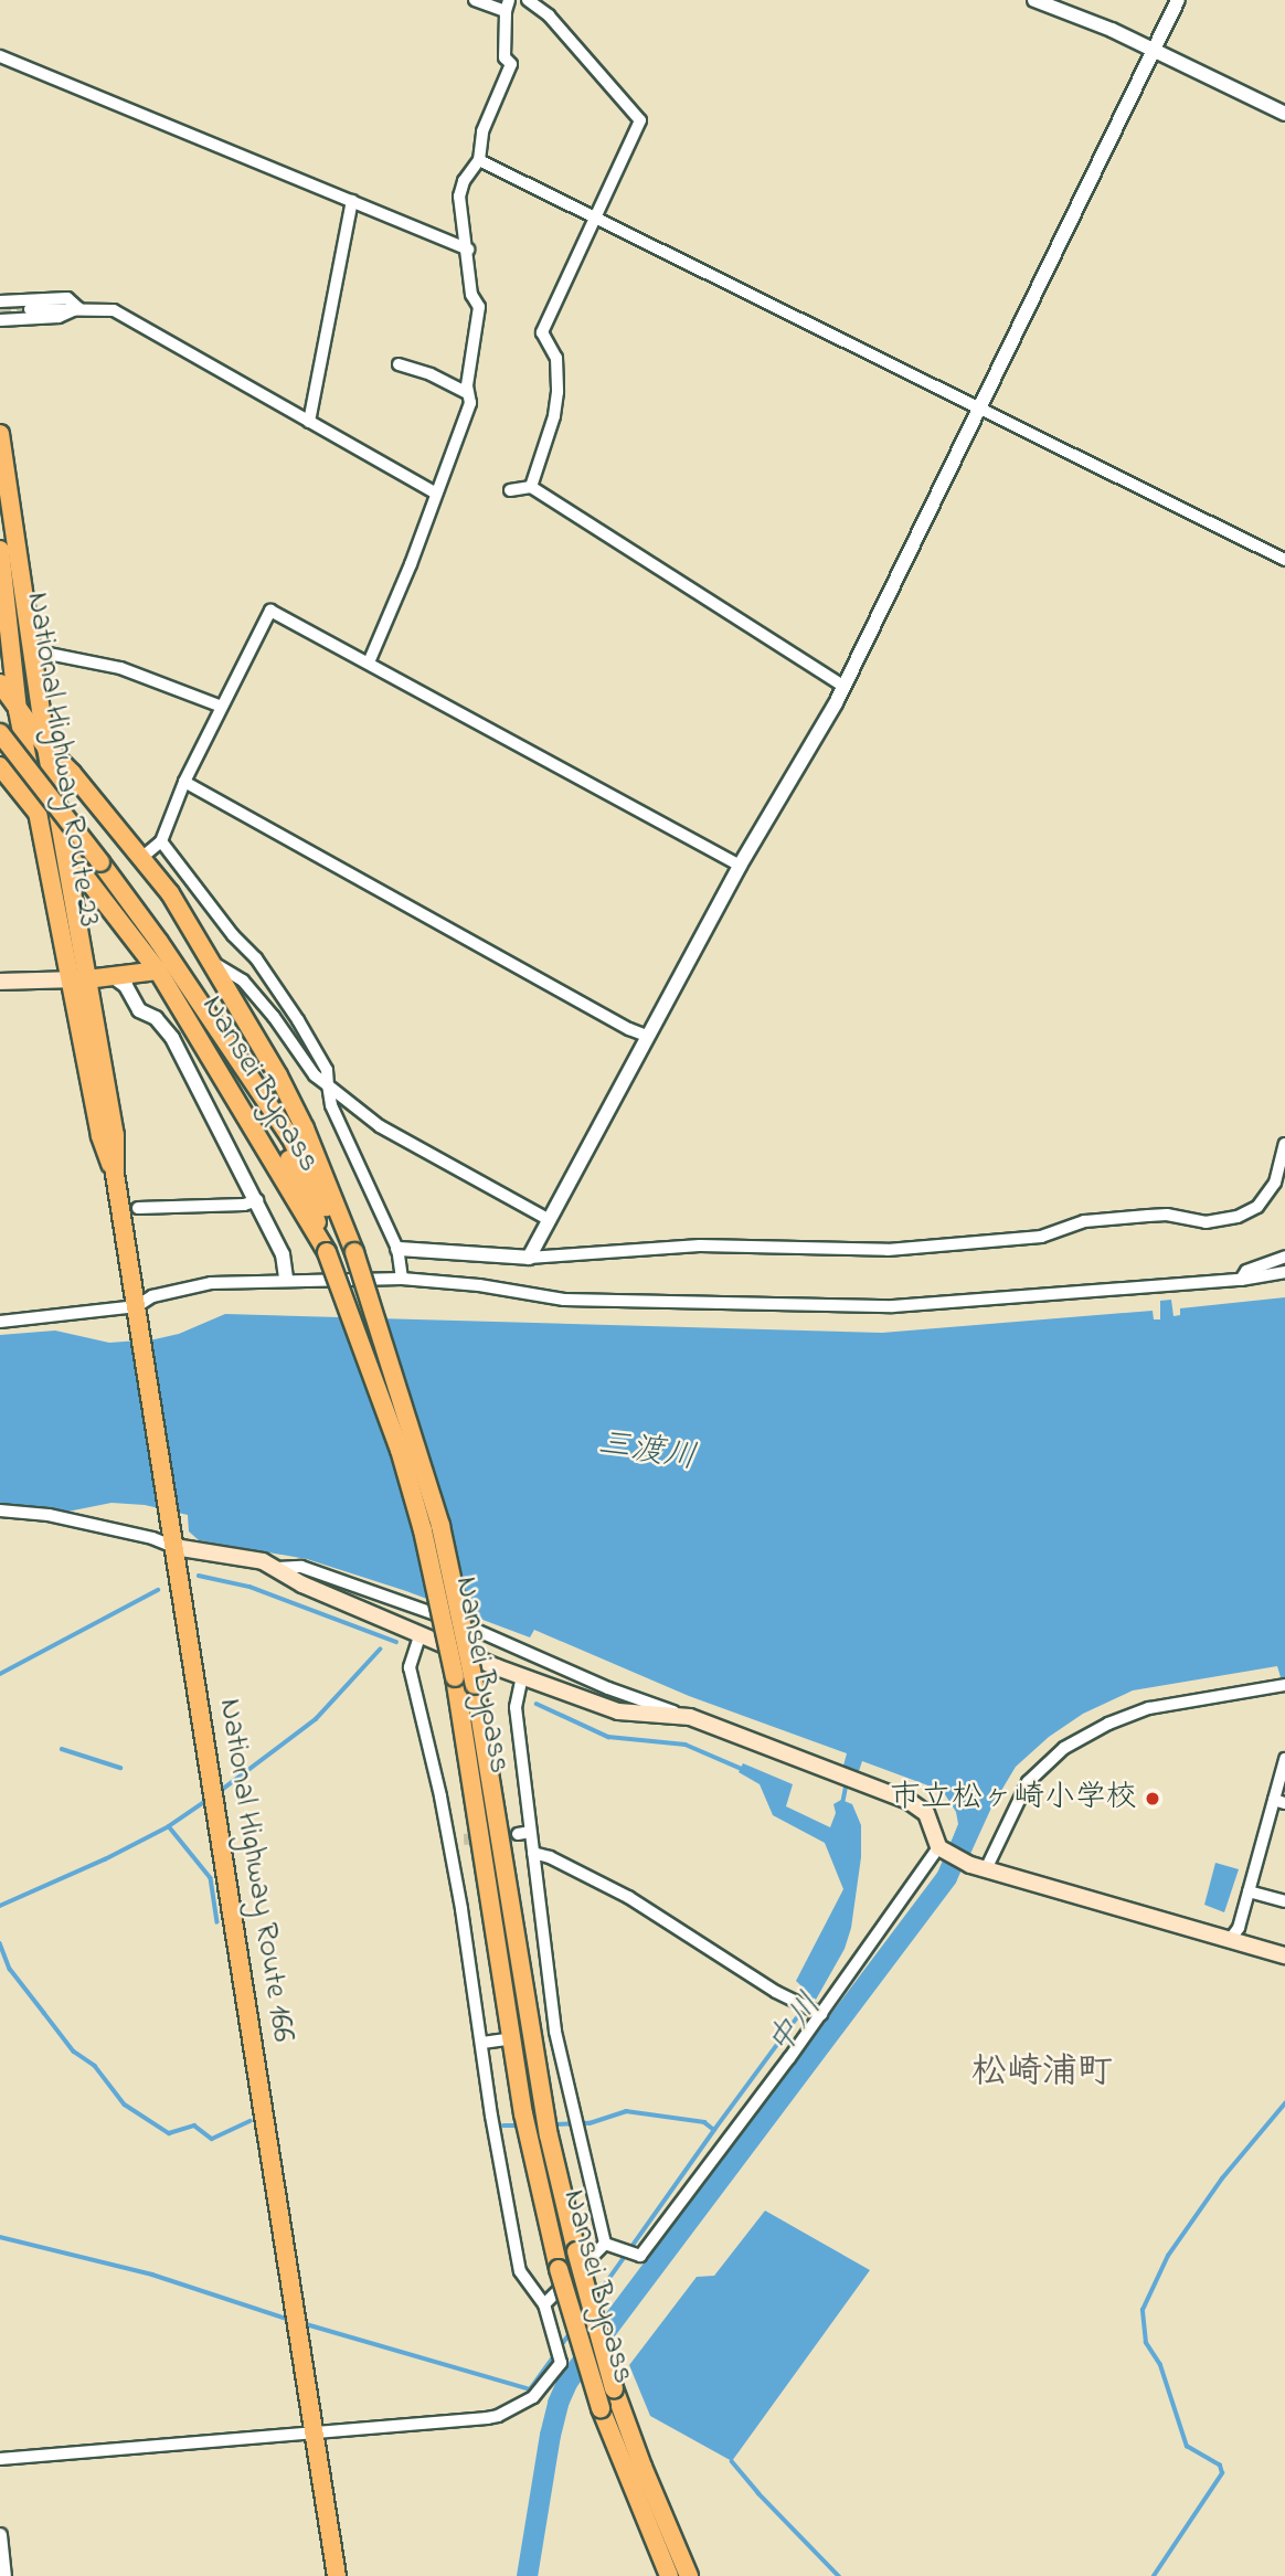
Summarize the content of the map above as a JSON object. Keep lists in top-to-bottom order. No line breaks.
{"streets":{"highway":["National Highway Route 23","Nansei Bypass","National Highway Route 166"]},"crossings":[["National Highway Route 23","Nansei Bypass"],["National Highway Route 23","National Highway Route 166"]],"districts":["松崎浦町"],"water":["三渡川","中川"],"places":["市立松ヶ崎小学校"]}
